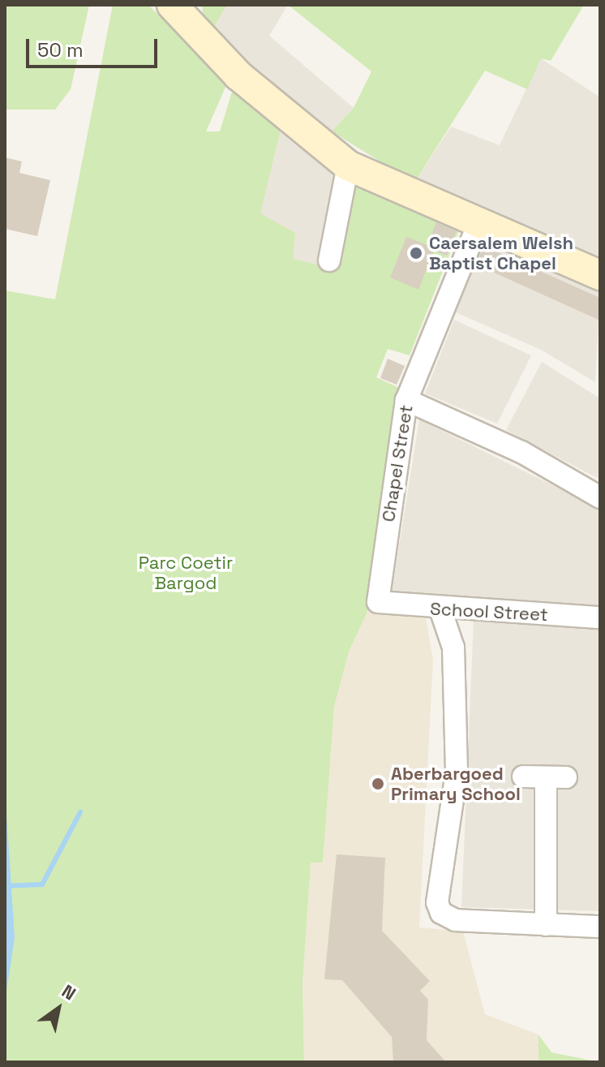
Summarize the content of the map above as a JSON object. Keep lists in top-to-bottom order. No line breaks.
{"streets":{"street":["Chapel Street","School Street"]},"crossings":[["Chapel Street","School Street"]],"parks":["Parc Coetir Bargod"],"places":["Caersalem Welsh Baptist Chapel","Aberbargoed Primary School"],"scale_bar":"50 m","north":"top right"}
